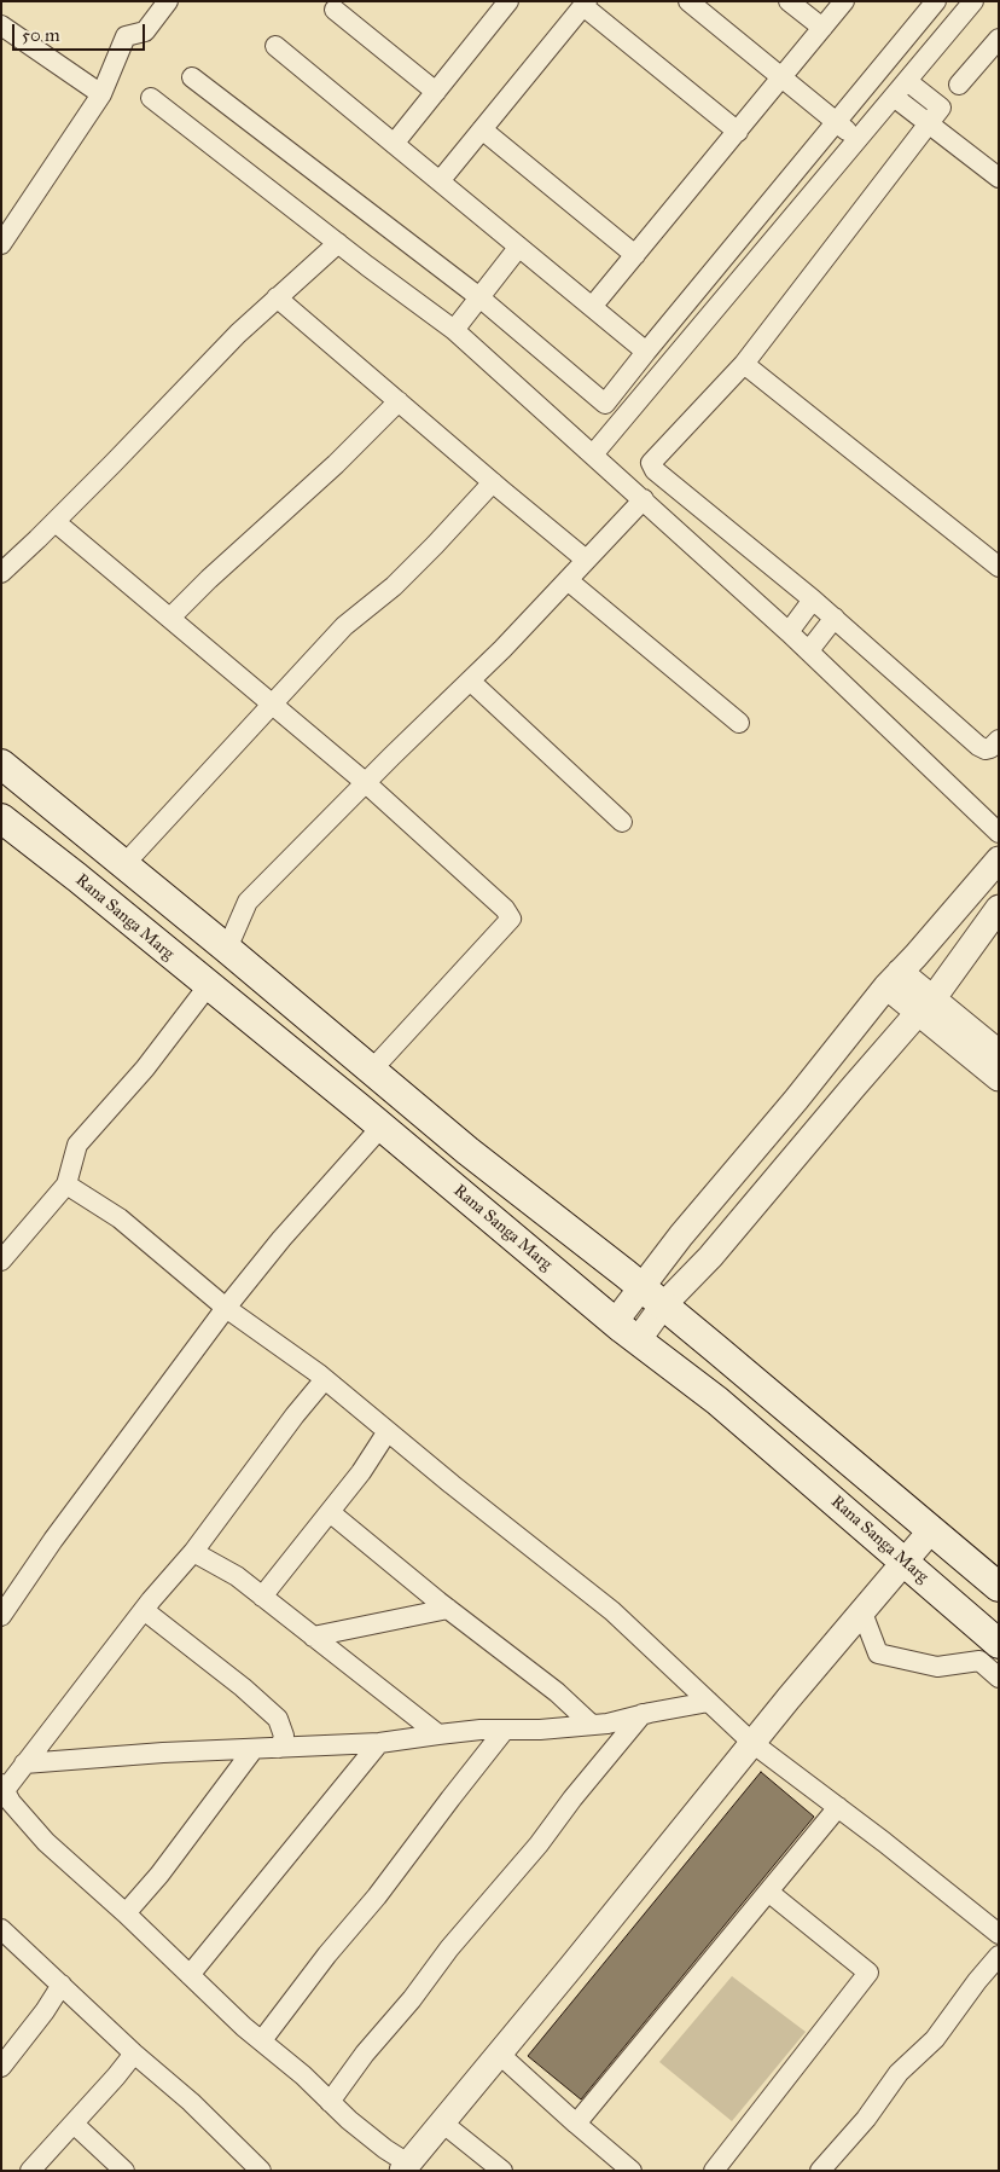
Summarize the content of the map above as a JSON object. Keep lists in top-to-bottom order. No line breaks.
{"streets":{"main road":["Rana Sanga Marg"]},"scale_bar":"50 m"}
